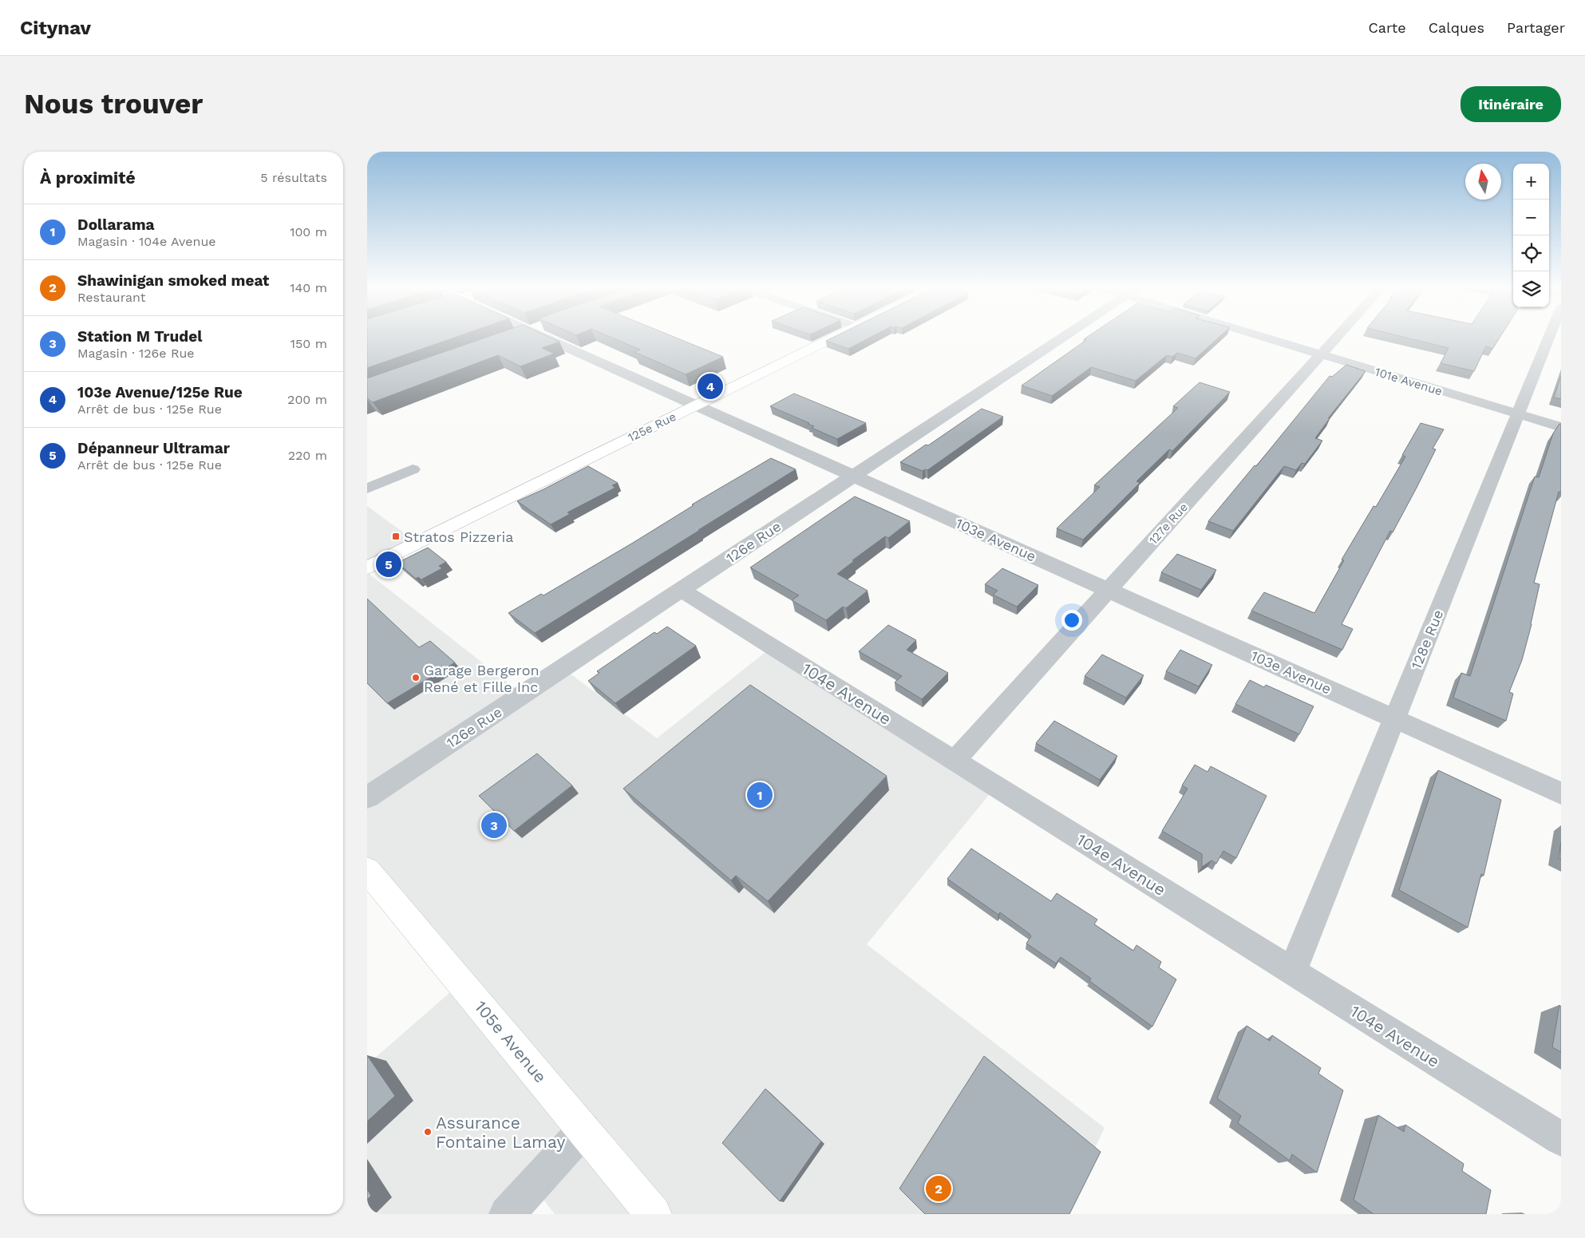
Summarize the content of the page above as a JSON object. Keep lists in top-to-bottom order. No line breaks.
{"streets":{"main road":["125e Rue","105e Avenue"],"street":["101e Avenue","127e Rue","103e Avenue","126e Rue","128e Rue","104e Avenue"]},"crossings":[["101e Avenue","127e Rue"],["101e Avenue","128e Rue"],["125e Rue","103e Avenue"],["127e Rue","103e Avenue"],["127e Rue","104e Avenue"],["103e Avenue","126e Rue"],["103e Avenue","128e Rue"],["126e Rue","104e Avenue"],["128e Rue","104e Avenue"]],"places":{"transit":["Stratos Pizzeria"],"other":["Garage Bergeron René et Fille Inc","Assurance Fontaine Lamay"]},"north":"top","page":{"header":"Citynav","nav":["Carte","Calques","Partager"],"buttons":"Itinéraire","title":"Nous trouver","heading":["À proximité","5 résultats"],"map_buttons":["+","−"],"list":[{"mark":"1","name":"Dollarama","note":"Magasin · 104e Avenue","value":"100 m"},{"mark":"2","name":"Shawinigan smoked meat","note":"Restaurant","value":"140 m"},{"mark":"3","name":"Station M Trudel","note":"Magasin · 126e Rue","value":"150 m"},{"mark":"4","name":"103e Avenue/125e Rue","note":"Arrêt de bus · 125e Rue","value":"200 m"},{"mark":"5","name":"Dépanneur Ultramar","note":"Arrêt de bus · 125e Rue","value":"220 m"}],"pins":["4","5","1","3","2"]}}
